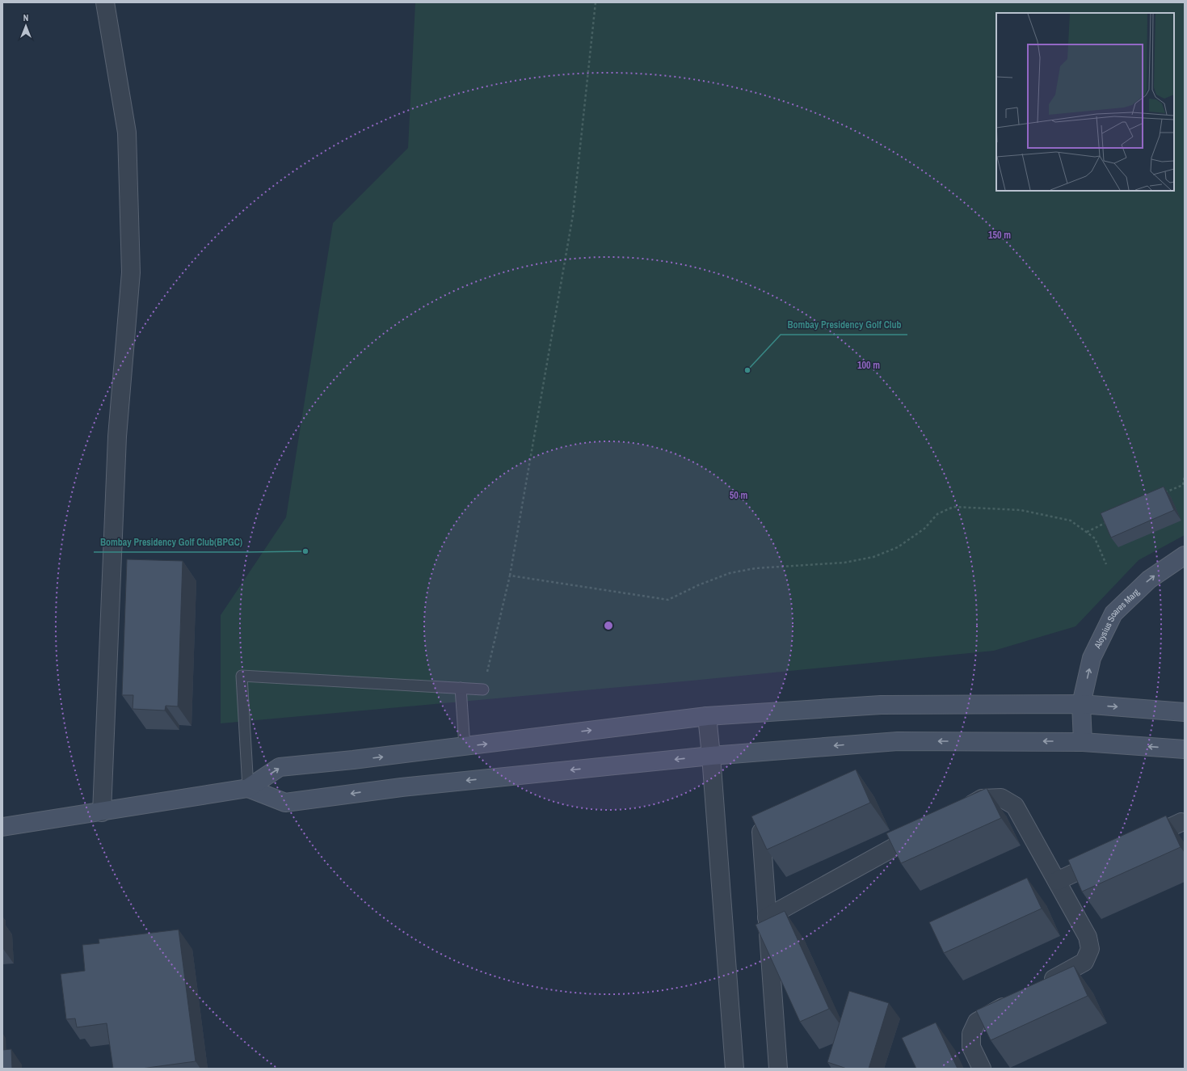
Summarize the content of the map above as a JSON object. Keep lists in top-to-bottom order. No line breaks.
{"streets":{"main road":["Aloysius Soares Marg"]},"one_way":["Aloysius Soares Marg"],"places":["Bombay Presidency Golf Club","Bombay Presidency Golf Club(BPGC)"],"north":"top","rings":["150 m","100 m","50 m"]}
